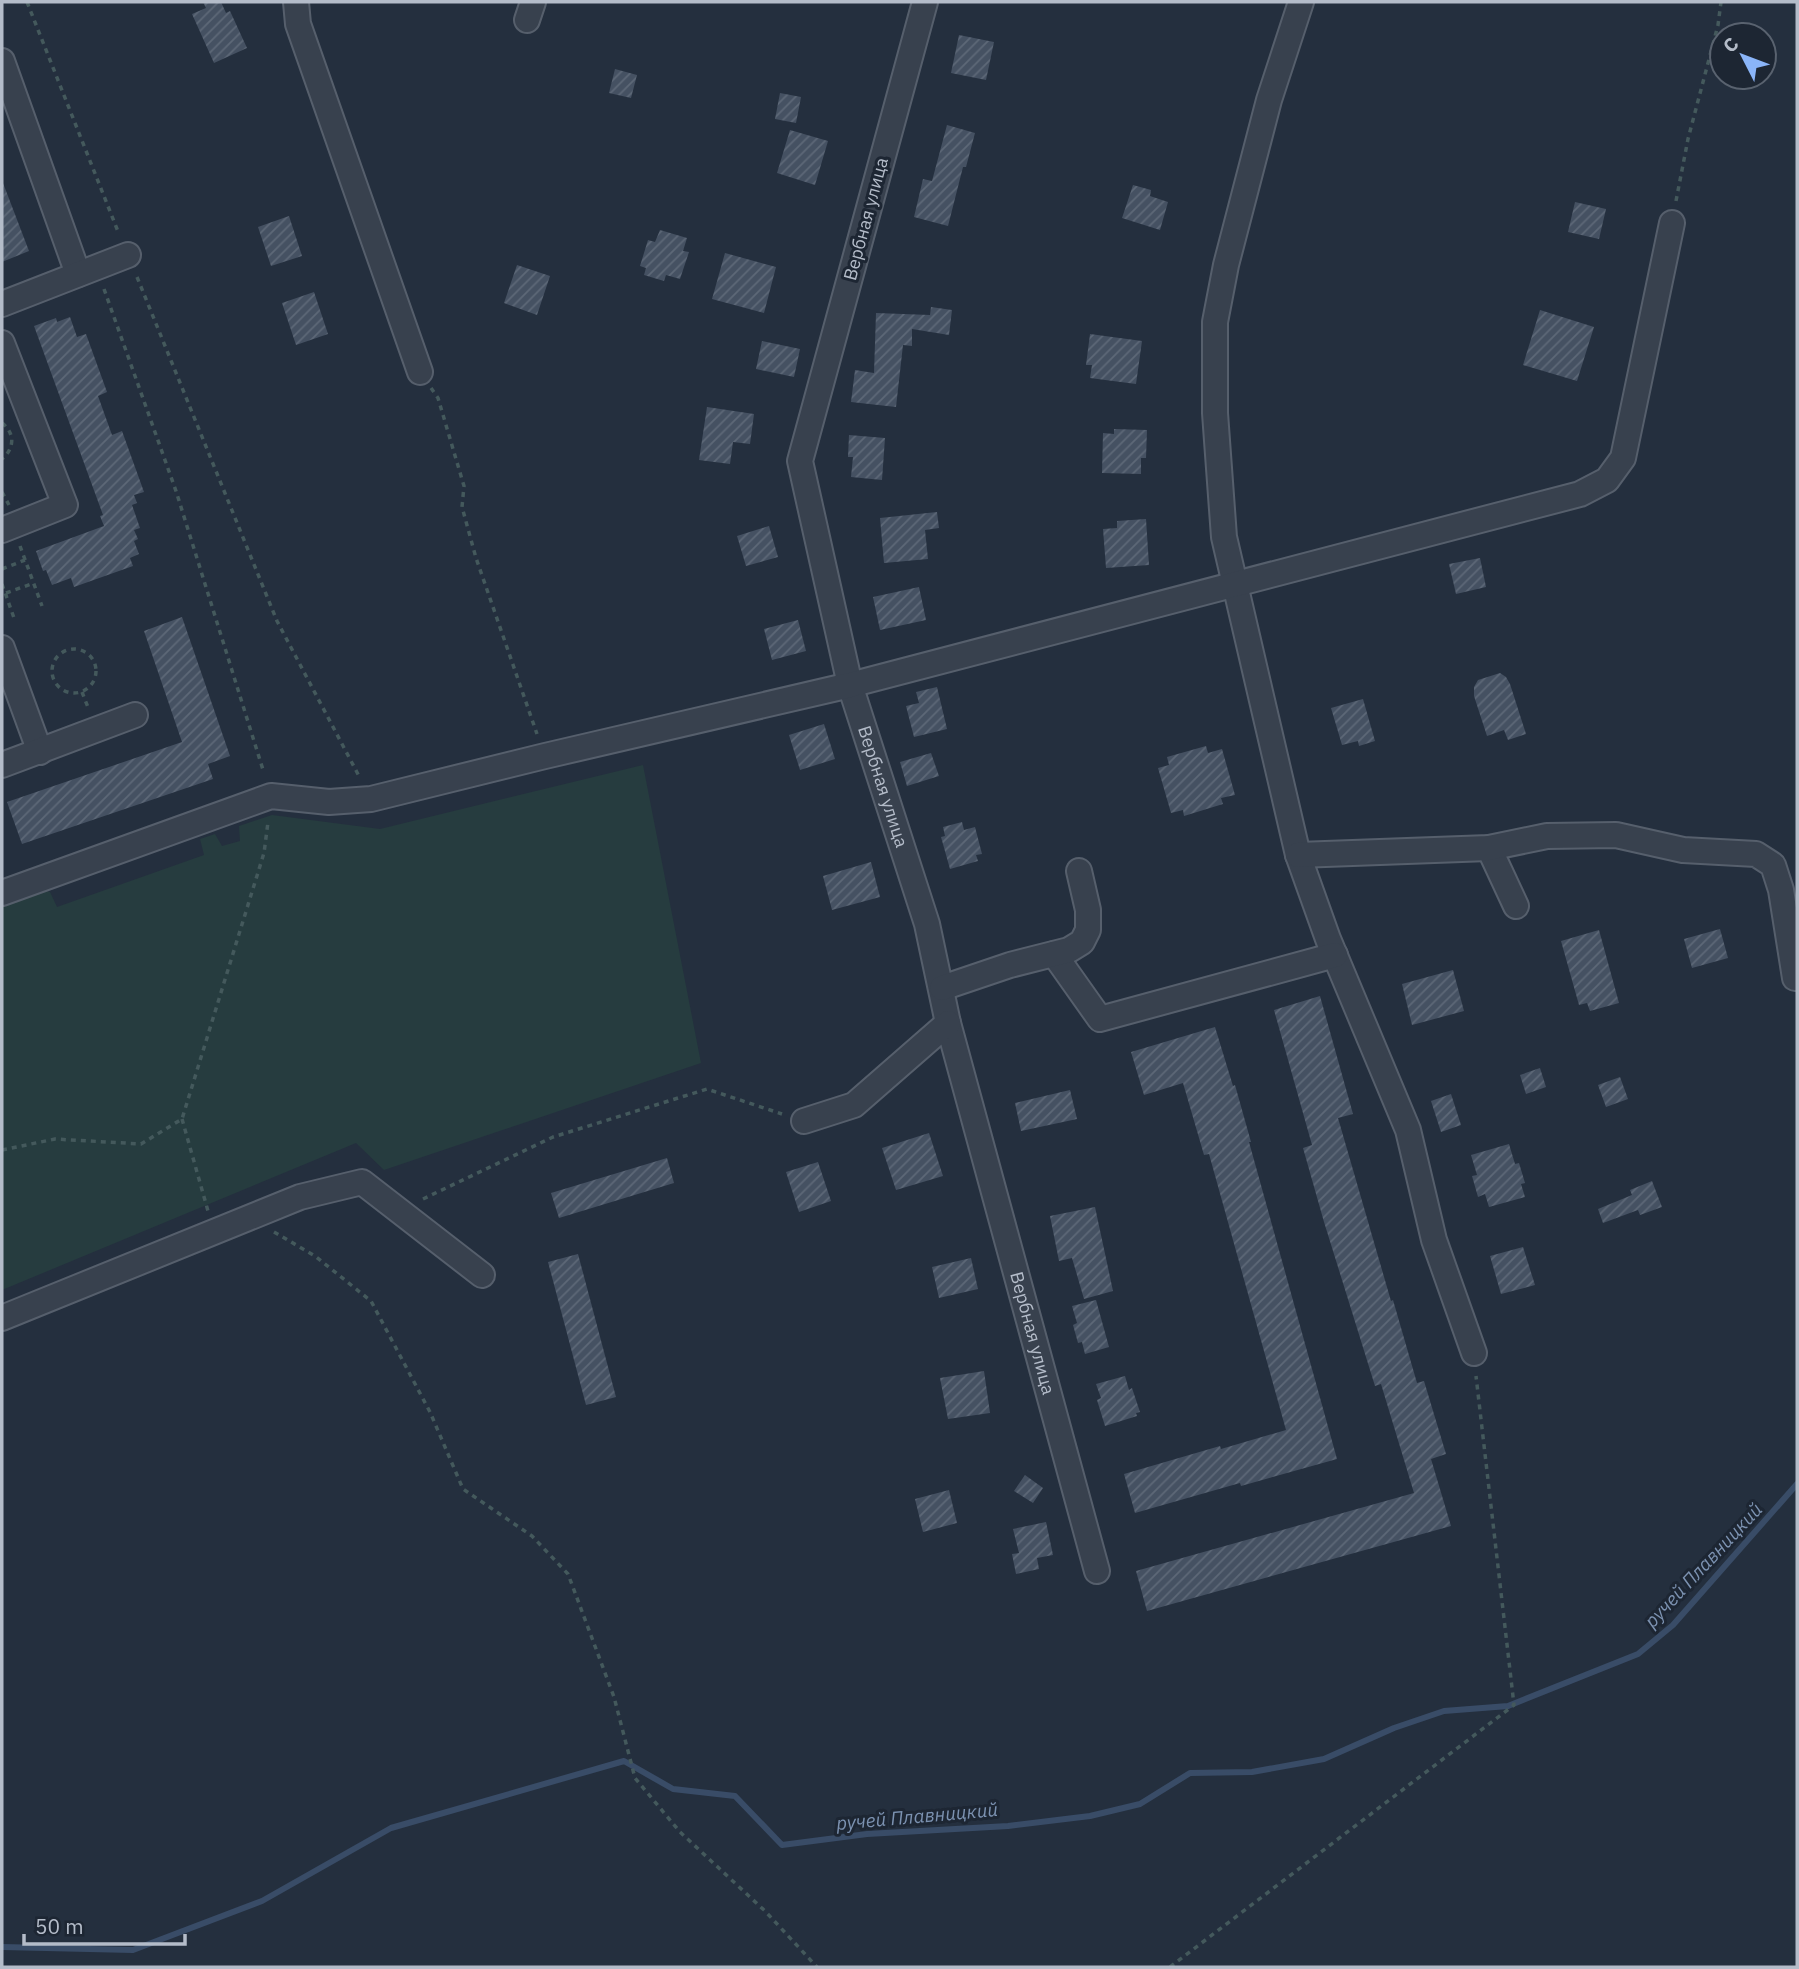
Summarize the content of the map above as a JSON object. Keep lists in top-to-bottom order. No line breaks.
{"streets":{"street":["Вербная улица"]},"water":["ручей Плавницкий"],"scale_bar":"50 m","north":"top left"}
